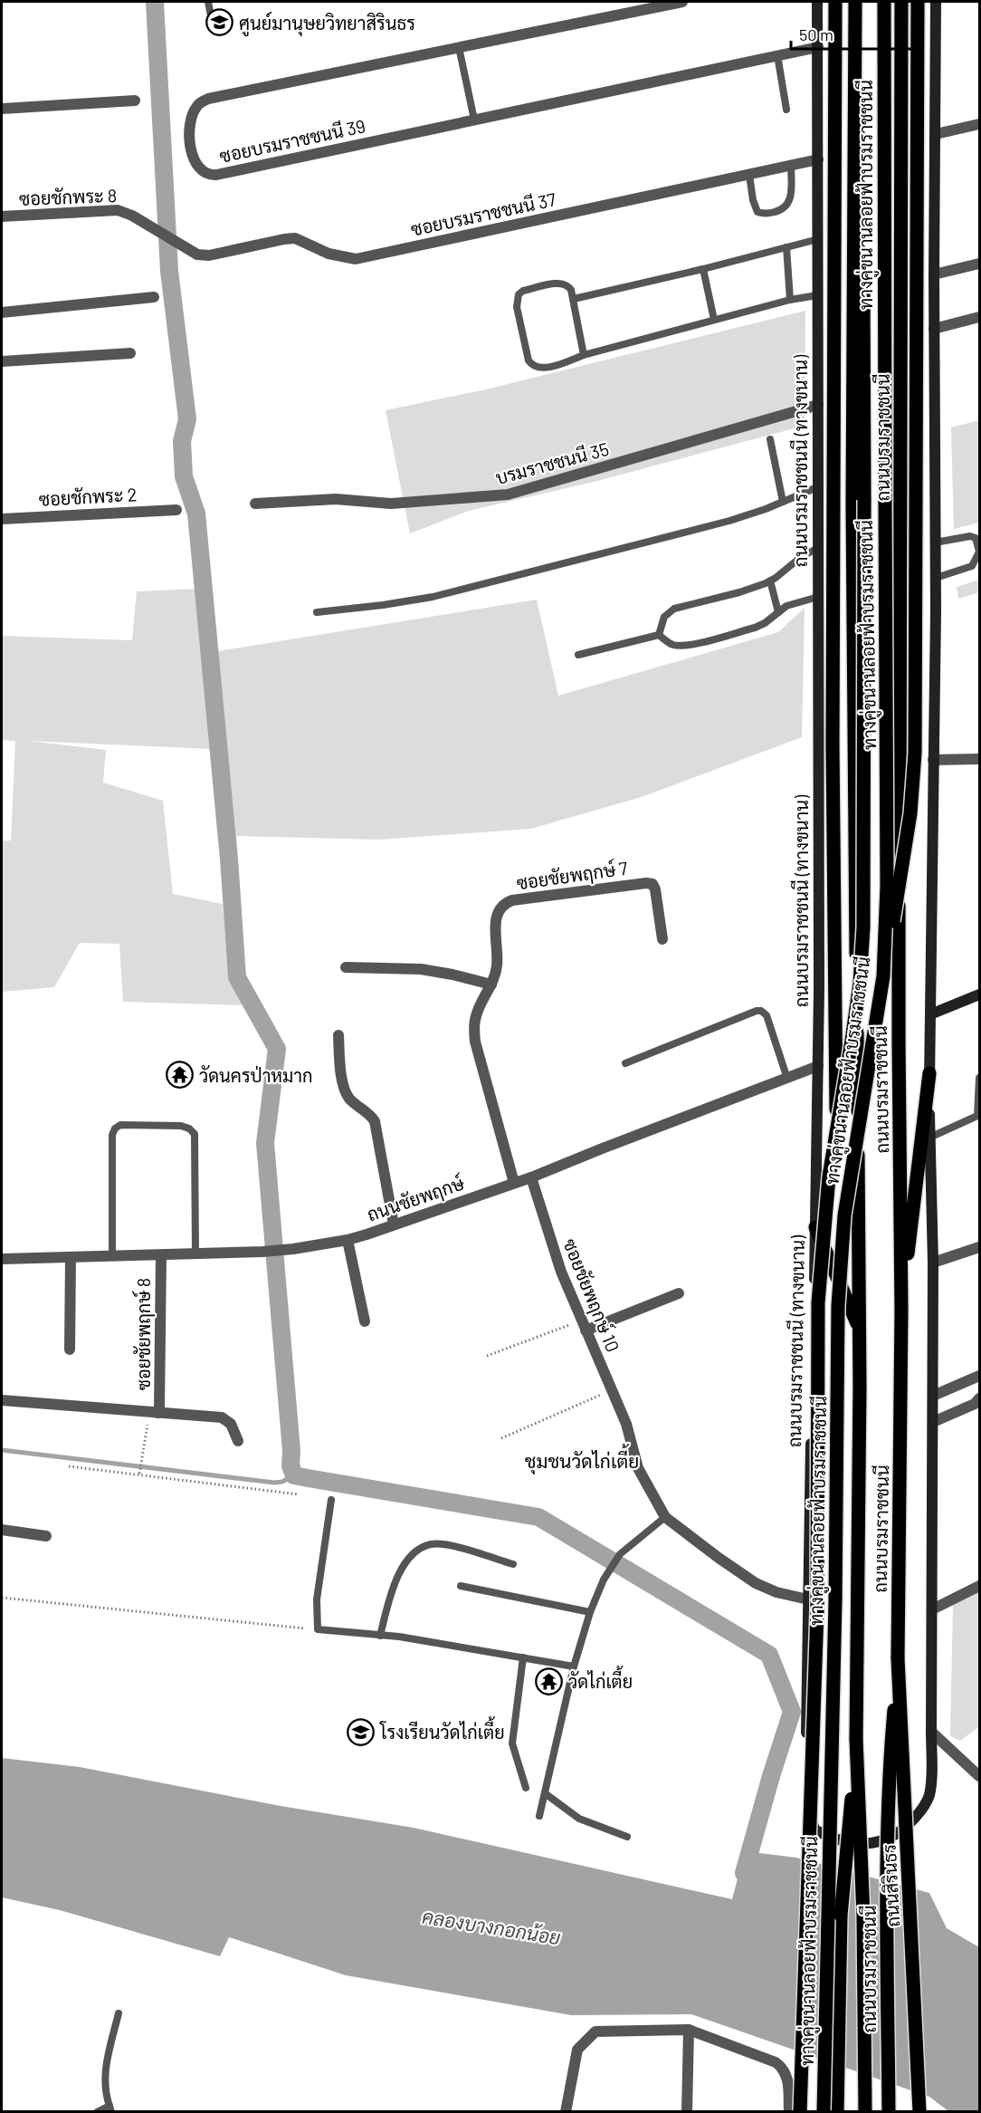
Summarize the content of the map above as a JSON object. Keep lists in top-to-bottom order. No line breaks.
{"streets":{"main road":["ทางคู่ขนานลอยฟ้าบรมราชชนนี","ถนนบรมราชชนนี","ถนนบรมราชชนนี (ทางขนาน)","ถนนสิรินธร"],"street":["ซอยบรมราชชนนี 39","ซอยชักพระ 8","ซอยบรมราชชนนี 37","บรมราชชนนี 35","ซอยชักพระ 2","ซอยชัยพฤกษ์ 7","ถนนชัยพฤกษ์","ซอยชัยพฤกษ์ 10","ซอยชัยพฤกษ์ 8"]},"crossings":[["ซอยบรมราชชนนี 39","ถนนบรมราชชนนี (ทางขนาน)"],["ซอยชักพระ 8","ซอยบรมราชชนนี 37"],["ซอยบรมราชชนนี 37","ถนนบรมราชชนนี (ทางขนาน)"],["ถนนบรมราชชนนี","ถนนสิรินธร"],["ถนนบรมราชชนนี (ทางขนาน)","บรมราชชนนี 35"],["ถนนบรมราชชนนี (ทางขนาน)","ถนนชัยพฤกษ์"],["ซอยชัยพฤกษ์ 7","ถนนชัยพฤกษ์"],["ถนนชัยพฤกษ์","ซอยชัยพฤกษ์ 10"],["ถนนชัยพฤกษ์","ซอยชัยพฤกษ์ 8"]],"districts":["ชุมชนวัดไก่เตี้ย"],"water":["คลองบางกอกน้อย"],"places":{"school or university":["ศูนย์มานุษยวิทยาสิรินธร","โรงเรียนวัดไก่เตี้ย"],"temple":["วัดนครป่าหมาก","วัดไก่เตี้ย"]},"scale_bar":"50 m"}
